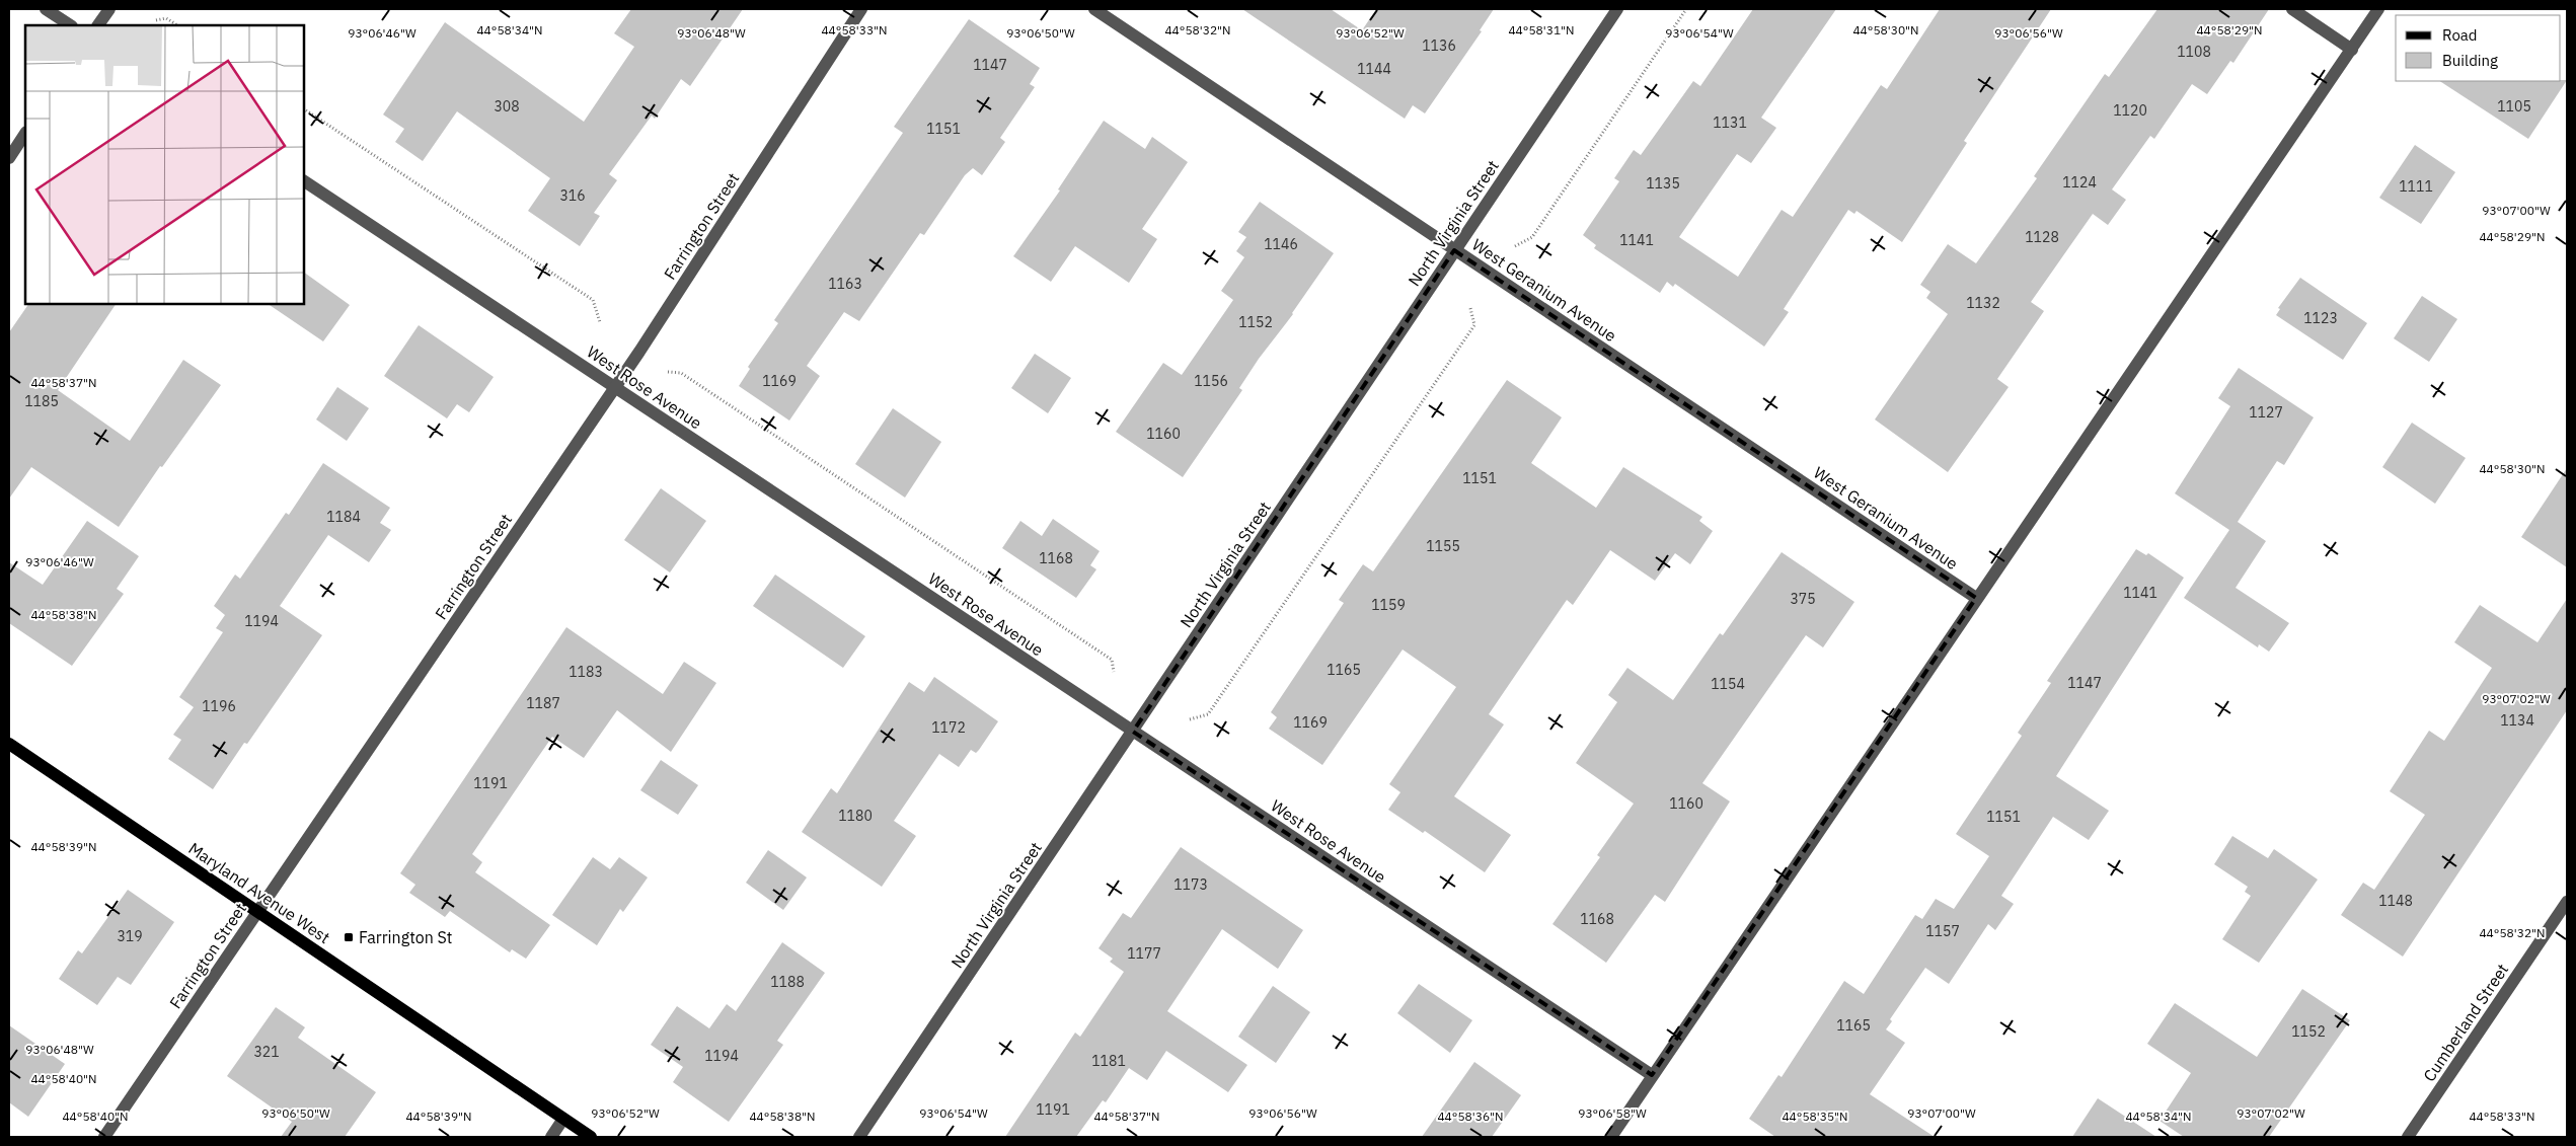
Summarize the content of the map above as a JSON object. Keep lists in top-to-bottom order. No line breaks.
{"streets":{"main road":["Maryland Avenue West"],"street":["North Virginia Street","Farrington Street","West Geranium Avenue","West Rose Avenue","Cumberland Street"]},"crossings":[["North Virginia Street","West Geranium Avenue"],["North Virginia Street","West Rose Avenue"],["Farrington Street","West Rose Avenue"],["Farrington Street","Maryland Avenue West"]],"places":{"transit":["Farrington St"]},"house_numbers":["1136","1108","1147","1144","308","1105","1120","1131","1151","1124","1135","1111","316","1128","1141","1146","1163","1132","1123","1152","1169","1156","1185","1127","1160","1151","1184","1155","1168","1141","375","1159","1194","1165","1183","1147","1154","1187","1196","1134","1169","1172","1191","1160","1180","1151","1173","1148","1168","1157","319","1177","1188","1165","1152","321","1194","1181","1191"],"legend":["Road","Building"],"coordinates":["44°58'34\"N","44°58'33\"N","44°58'32\"N","44°58'31\"N","44°58'30\"N","44°58'29\"N","93°06'46\"W","93°06'48\"W","93°06'50\"W","93°06'52\"W","93°06'54\"W","93°06'56\"W","93°07'00\"W","44°58'37\"N","44°58'38\"N","93°07'02\"W","44°58'39\"N","44°58'40\"N","93°06'58\"W","44°58'36\"N","44°58'35\"N"]}
